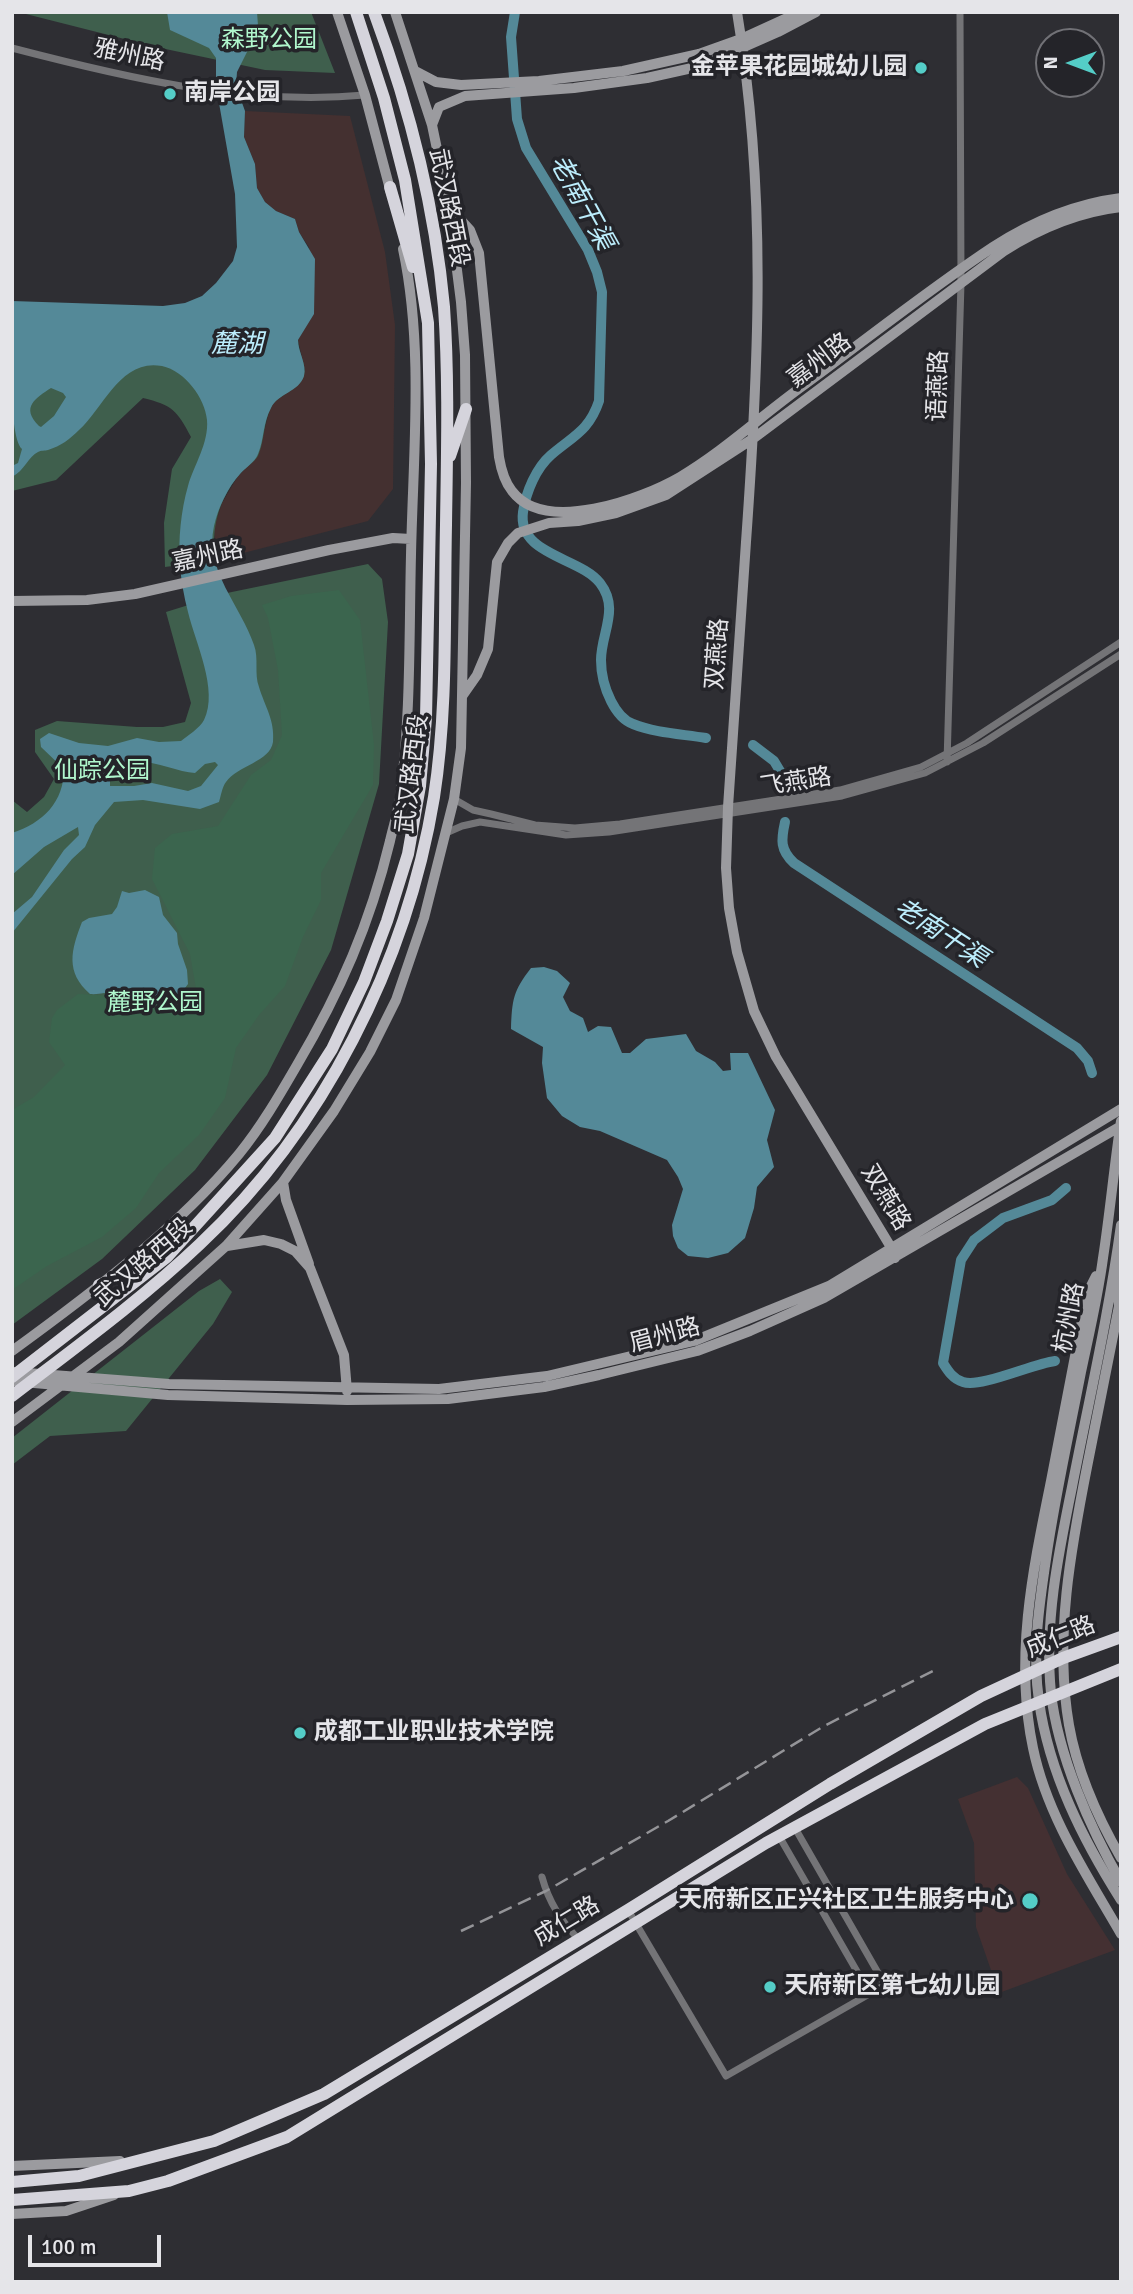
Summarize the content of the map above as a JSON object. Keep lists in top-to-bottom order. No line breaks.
{"streets":{"highway":["武汉路西段","成仁路"],"main road":["嘉州路","双燕路","杭州路","眉州路"],"street":["雅州路","语燕路","飞燕路"]},"crossings":[["嘉州路","语燕路"],["嘉州路","双燕路"],["语燕路","飞燕路"],["双燕路","飞燕路"],["双燕路","眉州路"],["杭州路","眉州路"]],"water":["老南干渠","麓湖"],"parks":["森野公园","仙踪公园","麓野公园"],"places":["金苹果花园城幼儿园","南岸公园","成都工业职业技术学院","天府新区正兴社区卫生服务中心","天府新区第七幼儿园"],"scale_bar":"100 m","north":"left"}
